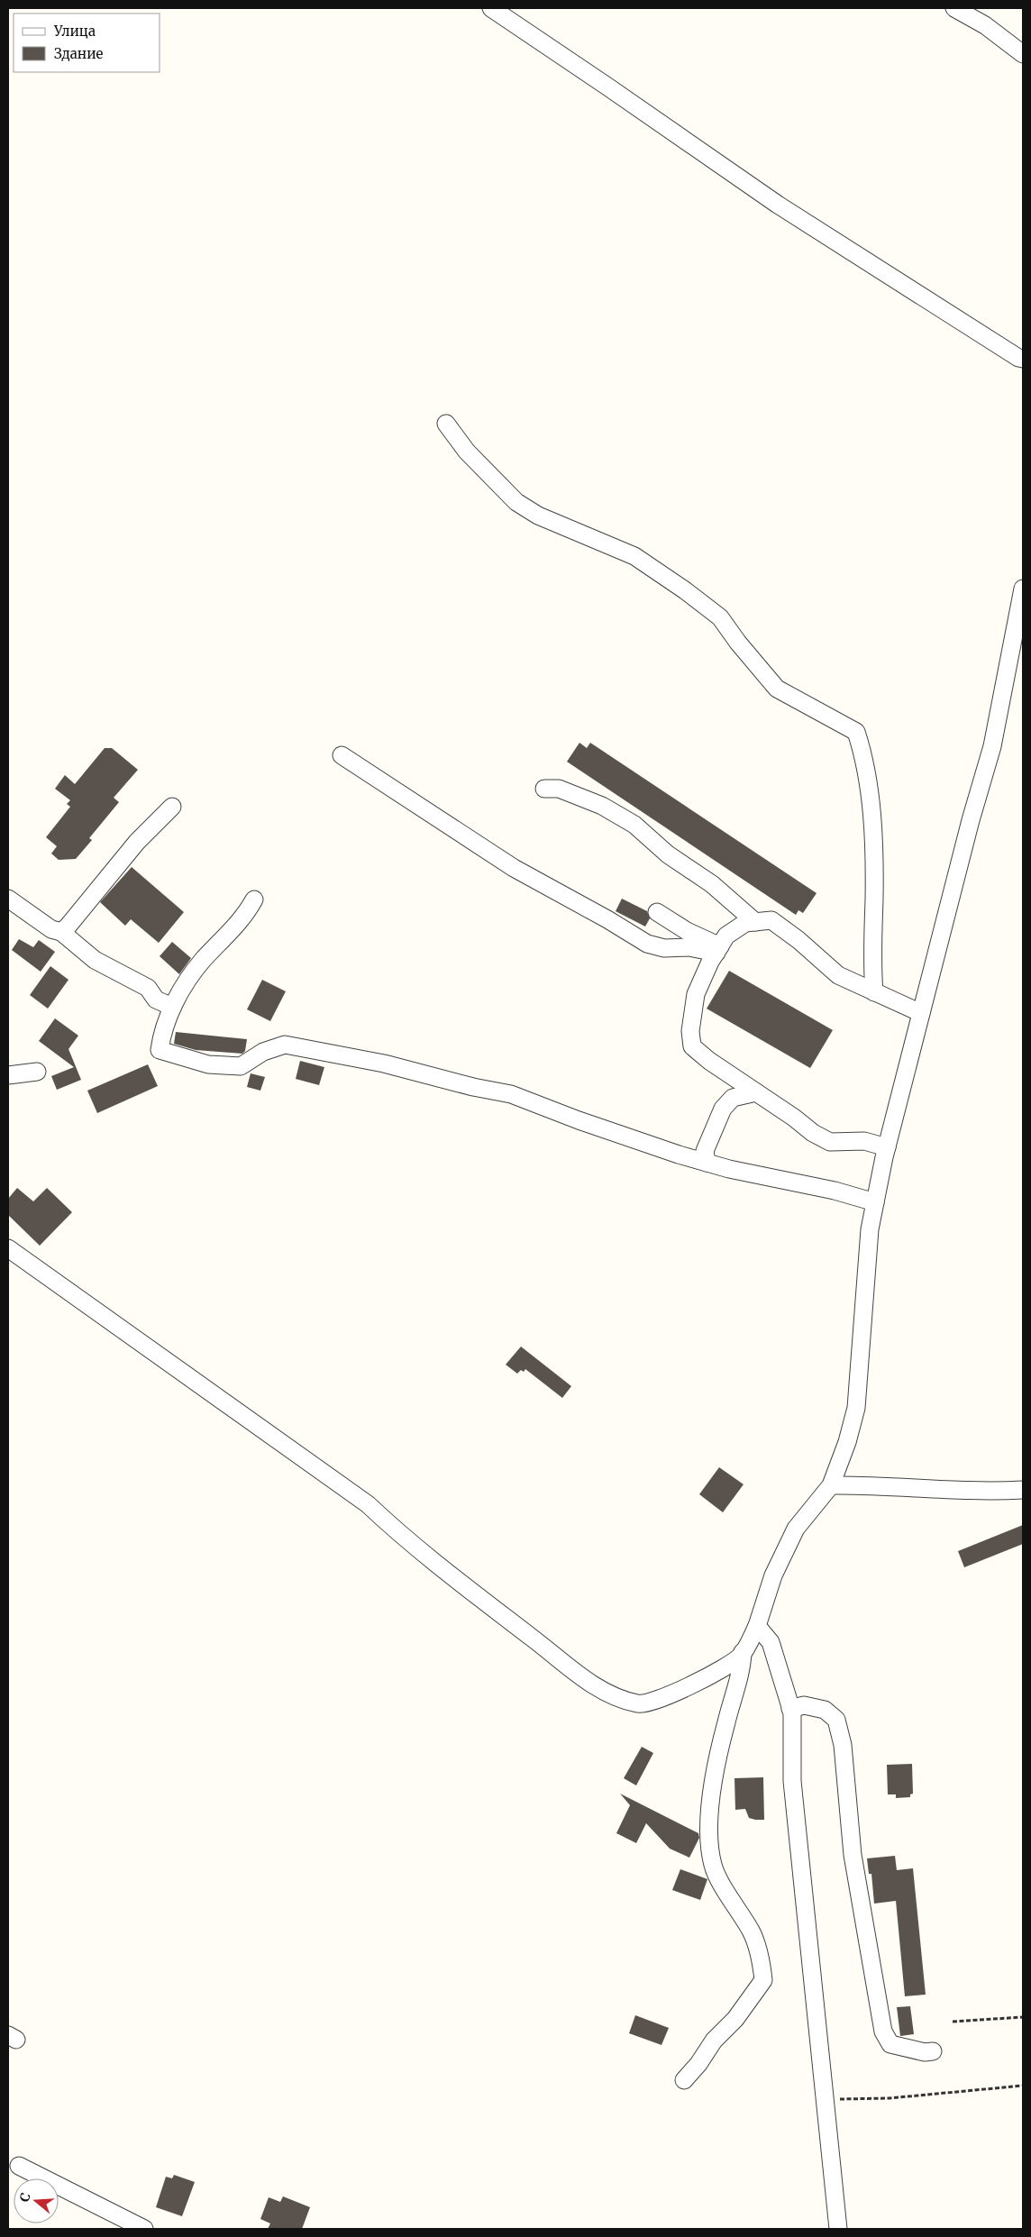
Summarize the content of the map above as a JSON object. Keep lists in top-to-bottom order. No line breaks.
{"legend":["Улица","Здание"],"north":"left"}
